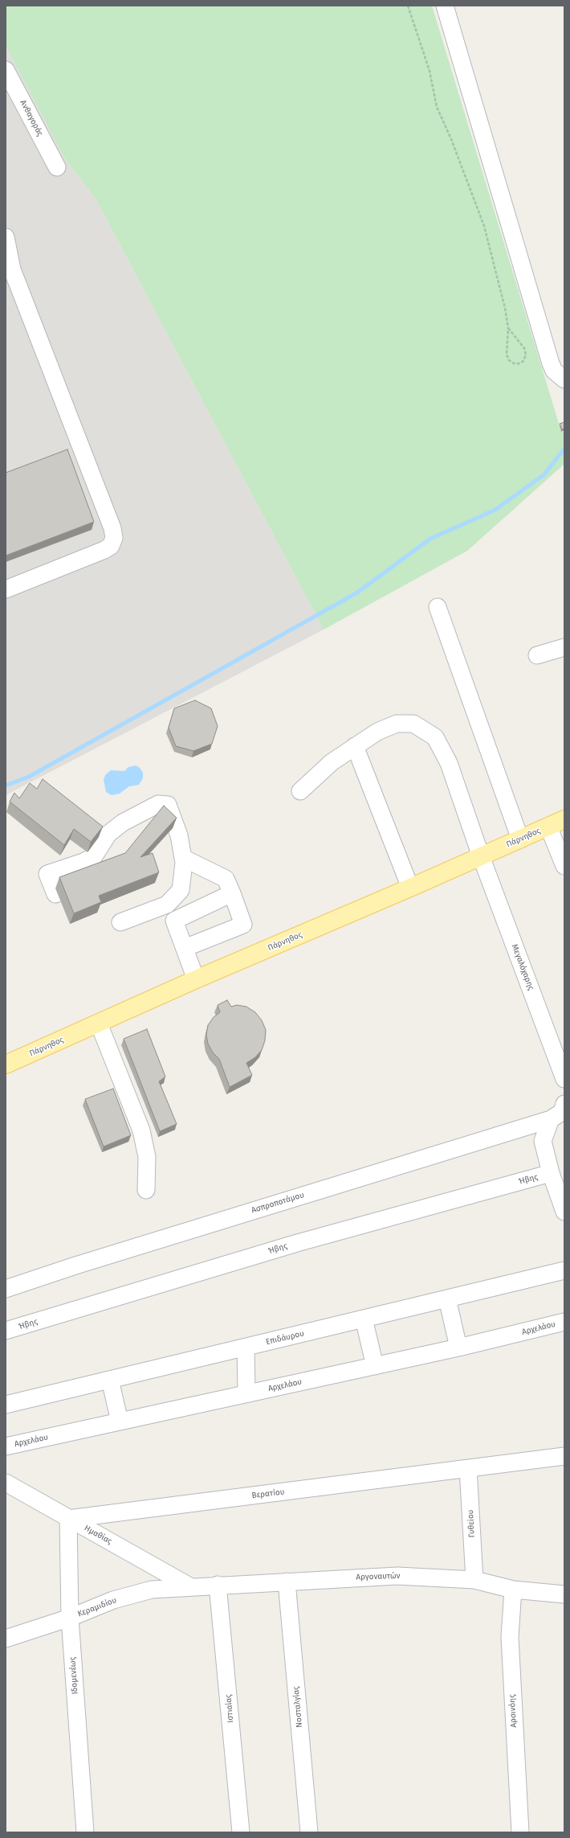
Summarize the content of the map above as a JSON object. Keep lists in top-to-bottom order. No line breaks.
{"streets":{"main road":["Πάρνηθος"],"street":["Ανθαγοράς","Μεγαλόχαρης","Ήβης","Ασπροποτάμου","Αρχελάου","Επιδάυρου","Βερατίου","Γυθείου","Ημαθίας","Αργοναυτών","Κεραμιδίου","Ιδομενέως","Νοσταλγίας","Ιστιαίας","Αρσινόης"]},"crossings":[["Πάρνηθος","Μεγαλόχαρης"],["Βερατίου","Γυθείου"],["Βερατίου","Ημαθίας"],["Βερατίου","Ιδομενέως"],["Γυθείου","Αργοναυτών"],["Ημαθίας","Αργοναυτών"],["Ημαθίας","Κεραμιδίου"],["Ημαθίας","Ιδομενέως"],["Αργοναυτών","Κεραμιδίου"],["Αργοναυτών","Νοσταλγίας"],["Αργοναυτών","Ιστιαίας"],["Αργοναυτών","Αρσινόης"],["Κεραμιδίου","Ιδομενέως"]]}
